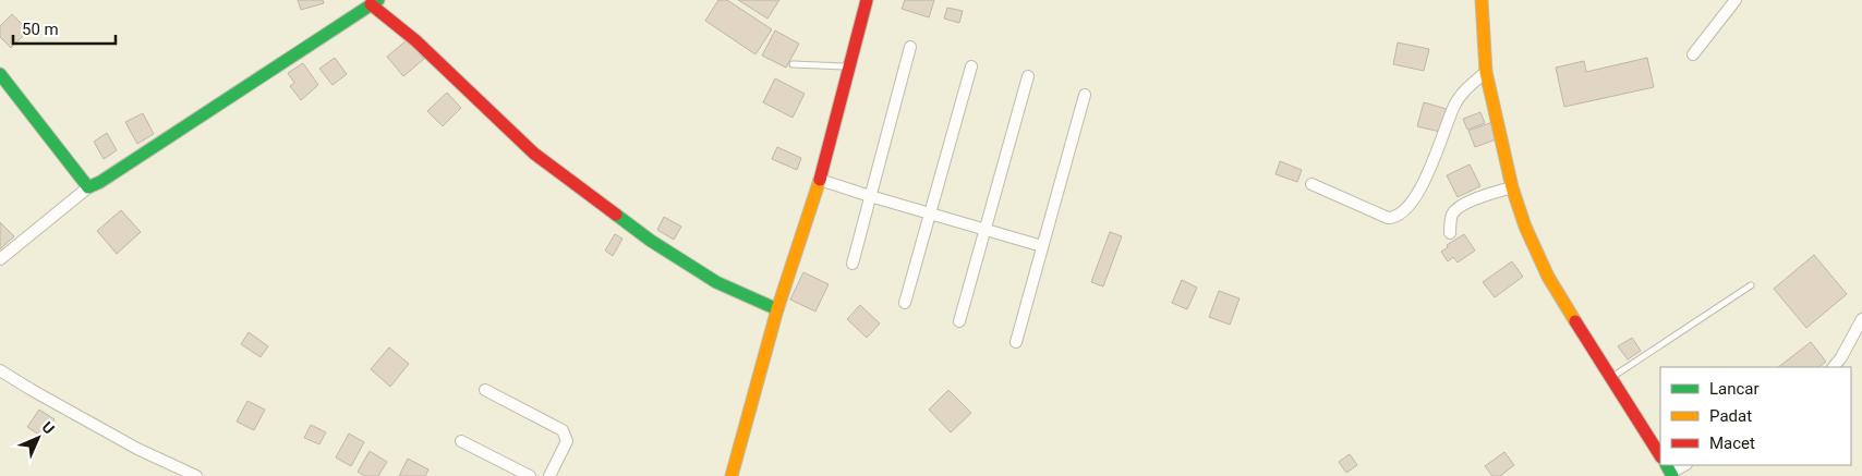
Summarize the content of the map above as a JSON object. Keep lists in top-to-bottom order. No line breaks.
{"legend":["Lancar","Padat","Macet"],"scale_bar":"50 m","north":"top right"}
